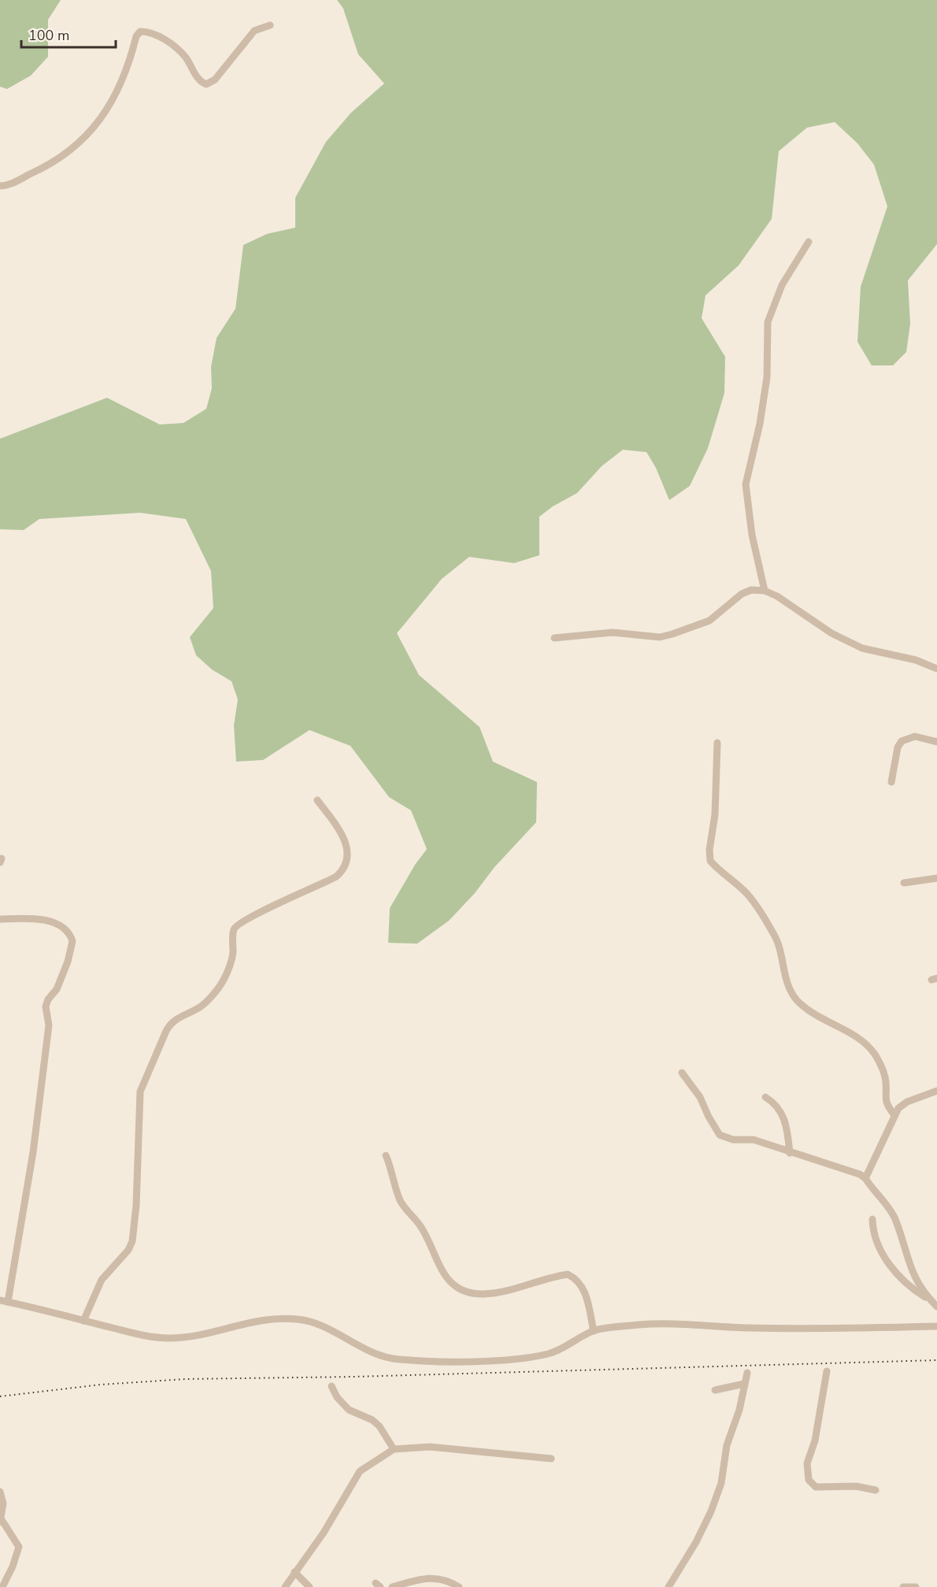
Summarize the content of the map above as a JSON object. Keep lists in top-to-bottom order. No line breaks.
{"scale_bar":"100 m"}
